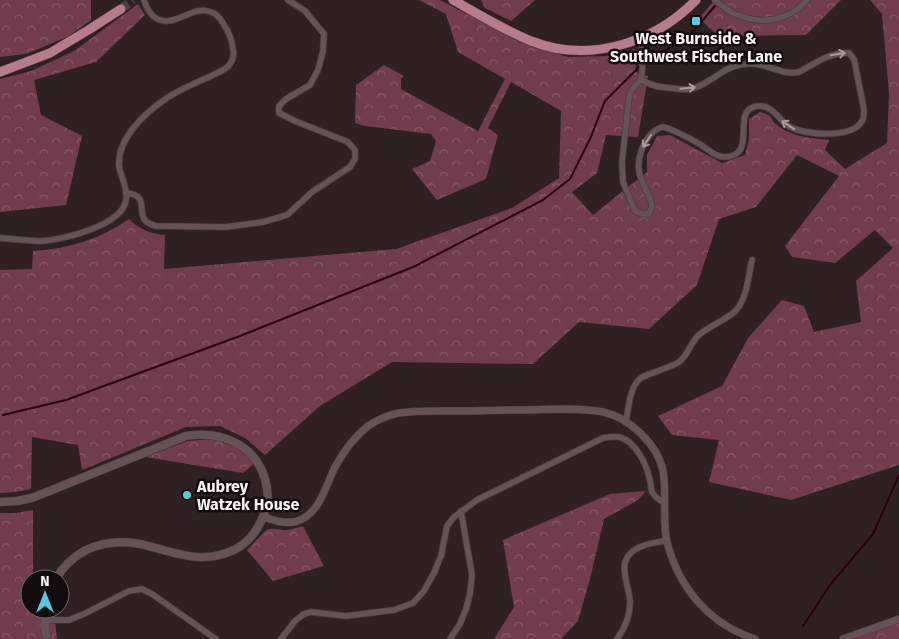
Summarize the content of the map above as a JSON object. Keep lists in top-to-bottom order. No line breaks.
{"places":{"transit":["West Burnside & Southwest Fischer Lane"],"other":["Aubrey Watzek House"]},"north":"top"}
